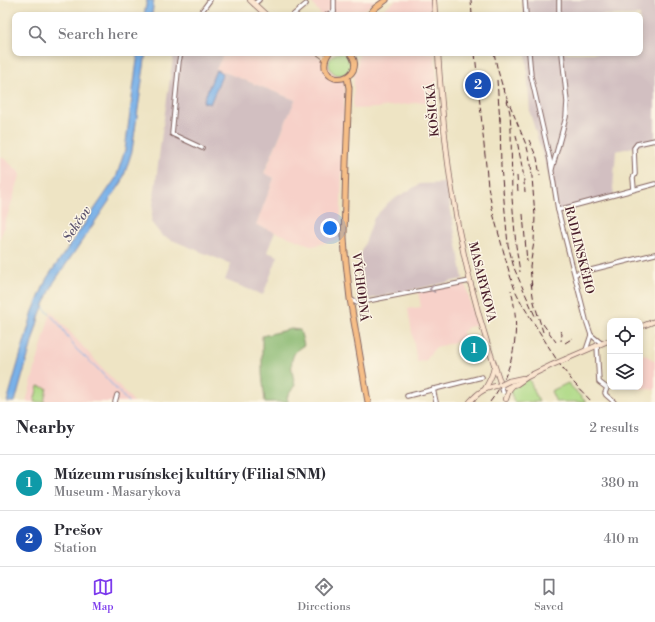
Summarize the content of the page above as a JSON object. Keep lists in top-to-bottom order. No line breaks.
{"streets":{"main road":["VÝCHODNÁ"],"street":["KOŠICKÁ","RADLINSKÉHO","MASARYKOVA"]},"crossings":[["KOŠICKÁ","MASARYKOVA"]],"water":["Sekčov"],"page":{"search":"Search here","pins":["2","1"],"heading":["Nearby","2 results"],"list":[{"mark":"1","name":"Múzeum rusínskej kultúry (Filial SNM)","note":"Museum · Masarykova","value":"380 m"},{"mark":"2","name":"Prešov","note":"Station","value":"410 m"}],"nav":["Map","Directions","Saved"]}}
